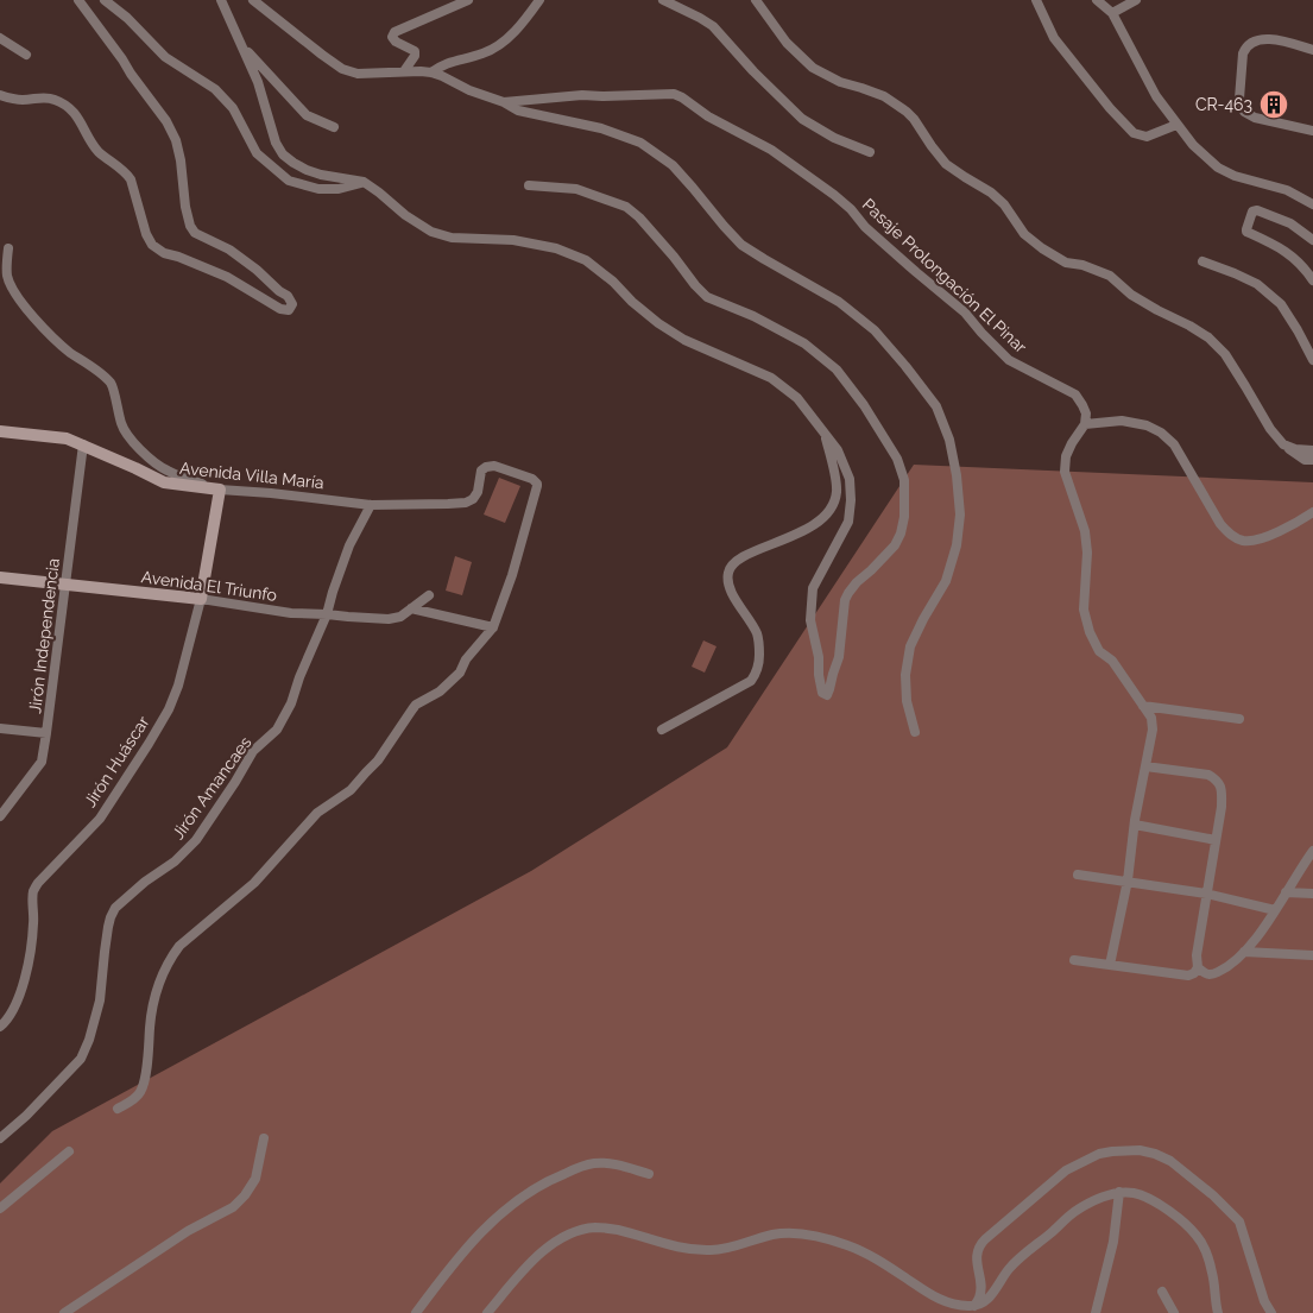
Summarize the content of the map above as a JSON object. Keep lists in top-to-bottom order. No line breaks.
{"streets":{"street":["Pasaje Prolongación El Pinar","Avenida Villa María","Avenida El Triunfo","Jirón Independencia","Jirón Huáscar","Jirón Amancaes"]},"crossings":[["Avenida Villa María","Jirón Independencia"],["Avenida Villa María","Jirón Huáscar"],["Avenida Villa María","Jirón Amancaes"],["Avenida El Triunfo","Jirón Independencia"],["Avenida El Triunfo","Jirón Huáscar"],["Avenida El Triunfo","Jirón Amancaes"]],"places":{"building":["CR-463"]}}
